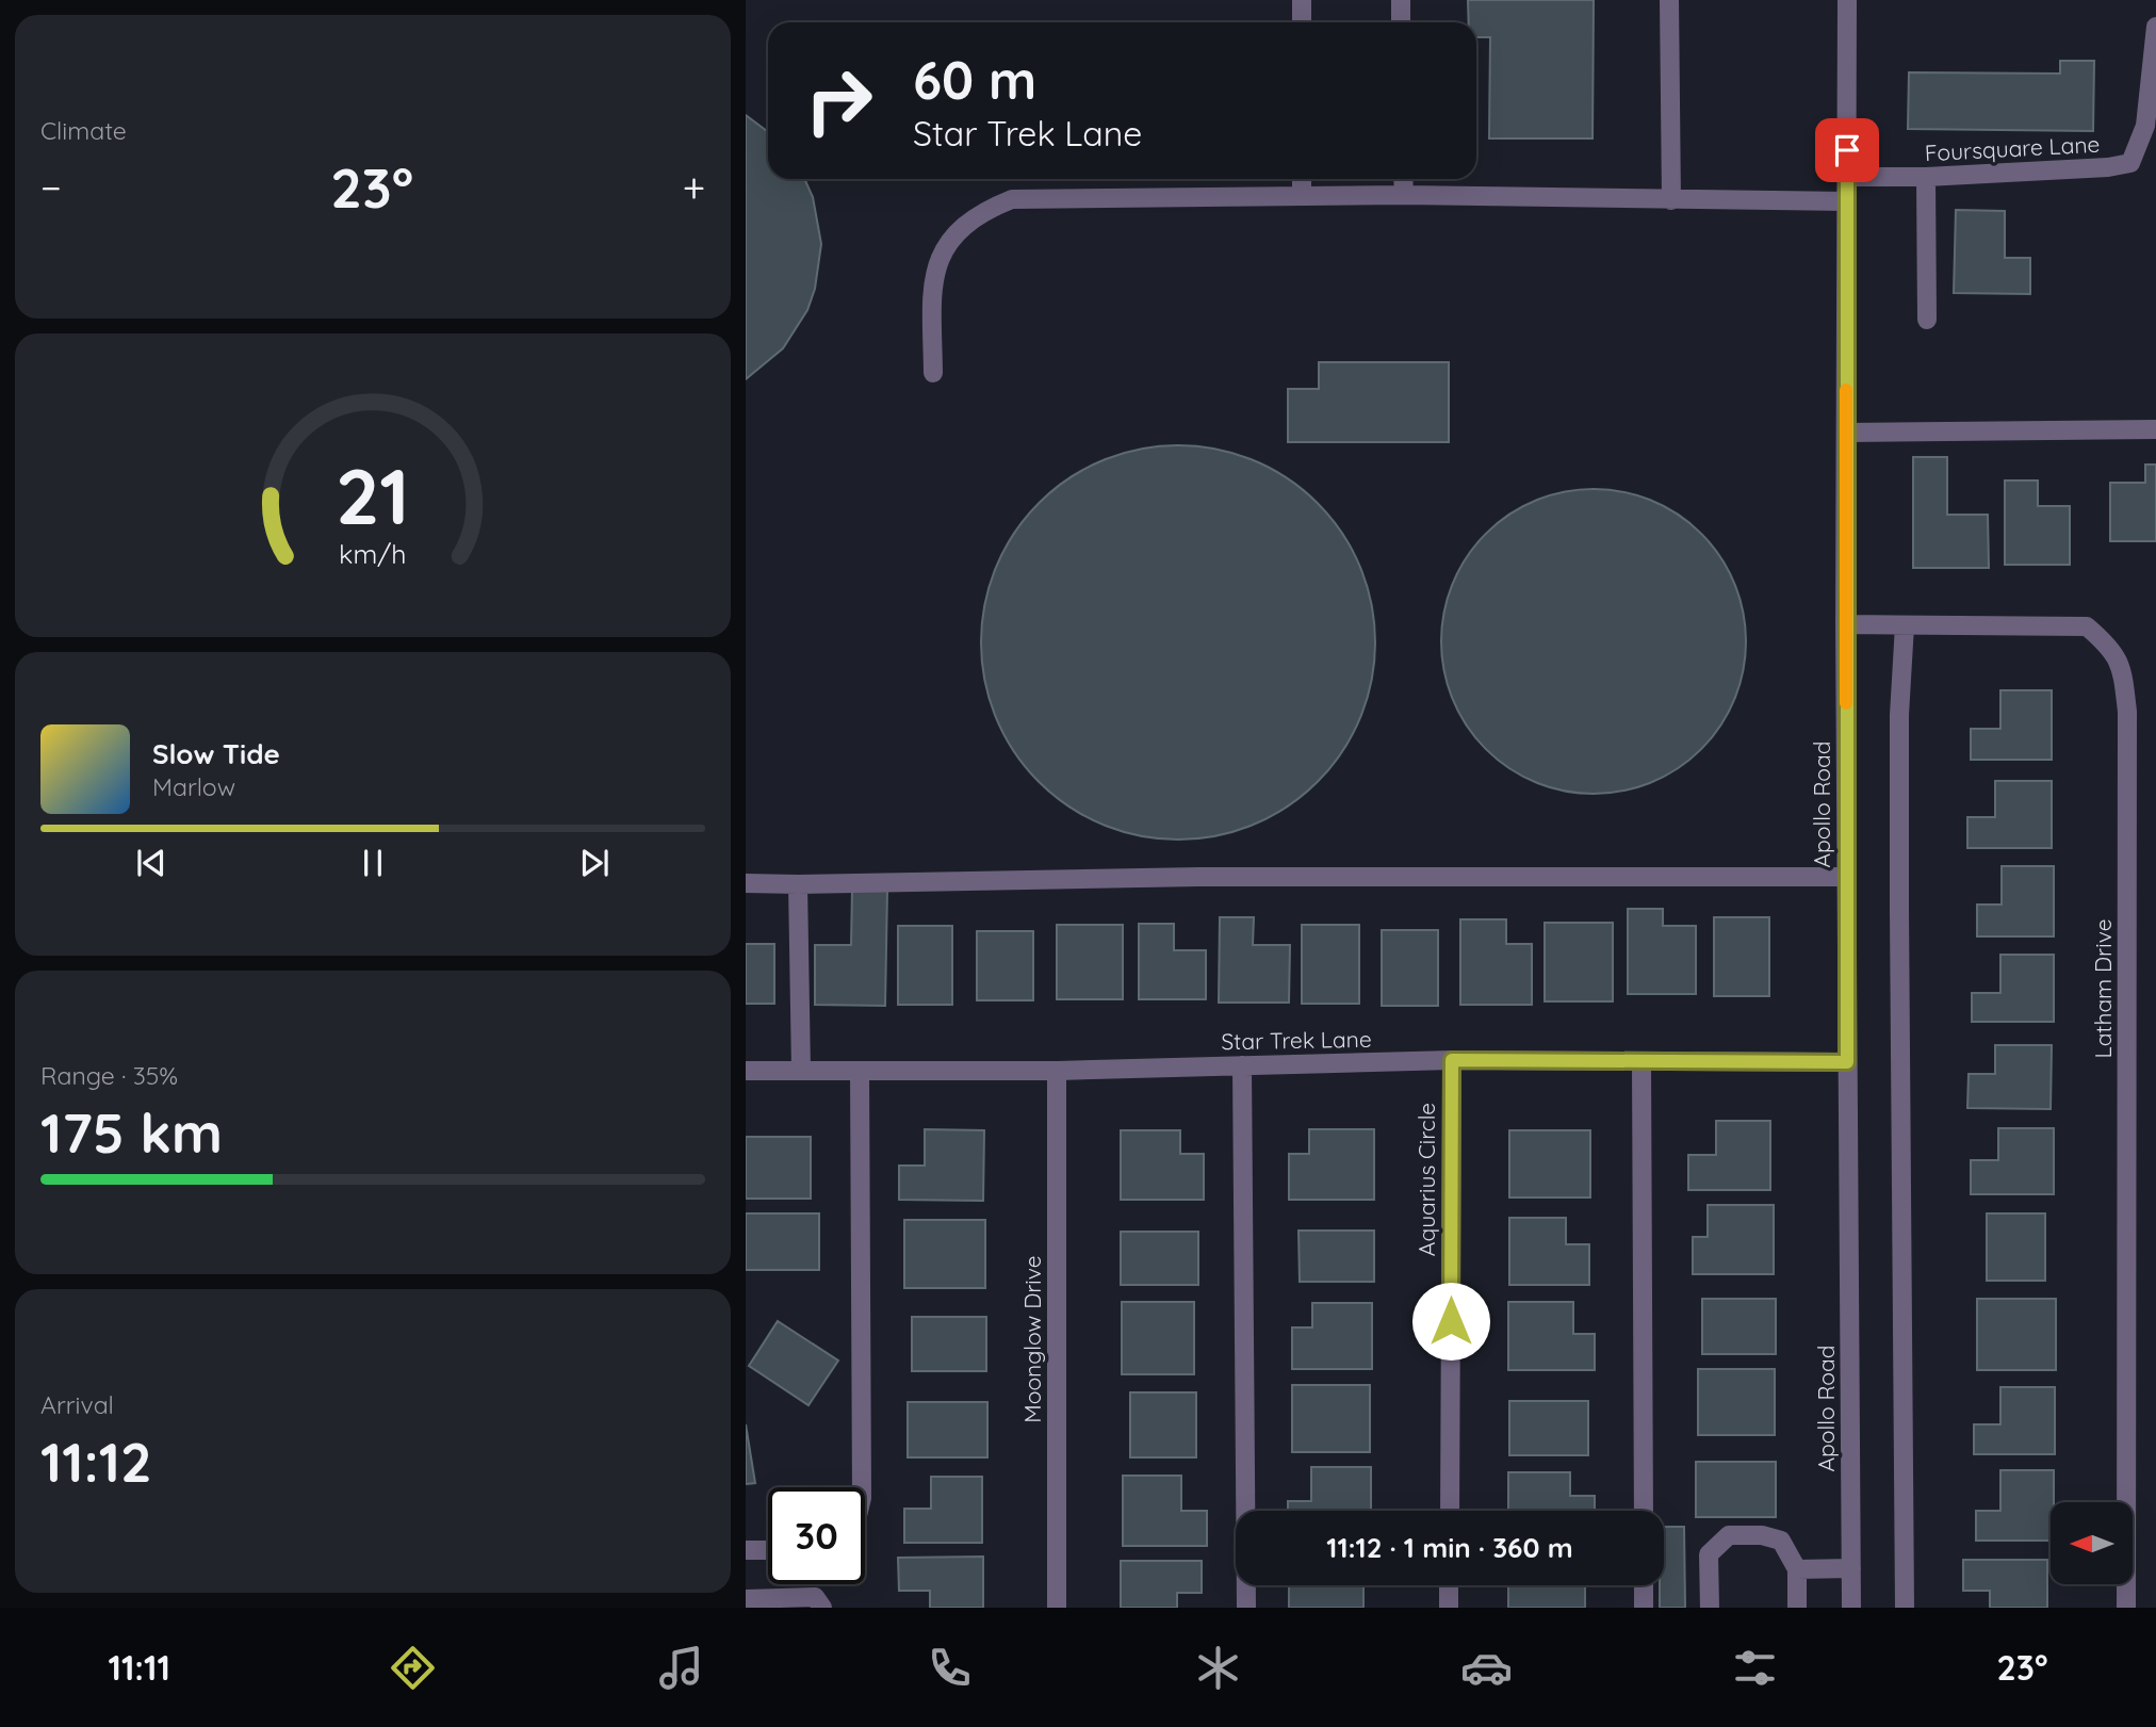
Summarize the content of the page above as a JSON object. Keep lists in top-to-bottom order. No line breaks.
{"streets":{"street":["Foursquare Lane","Apollo Road","Latham Drive","Star Trek Lane","Aquarius Circle","Moonglow Drive"]},"crossings":[["Foursquare Lane","Apollo Road"],["Apollo Road","Latham Drive"],["Apollo Road","Star Trek Lane"],["Star Trek Lane","Aquarius Circle"],["Star Trek Lane","Moonglow Drive"]],"north":"left","page":{"tile":["Climate",["Range · 35%","175 km"],["Arrival","11:12"]],"turn":["60 m","Star Trek Lane"],"heat":["−","23°","+"],"song":["Slow Tide","Marlow"],"limit":"30","trip":"11:12 · 1 min · 360 m","tabs":["11:11","23°"],"gauge":["21","km/h"]}}
